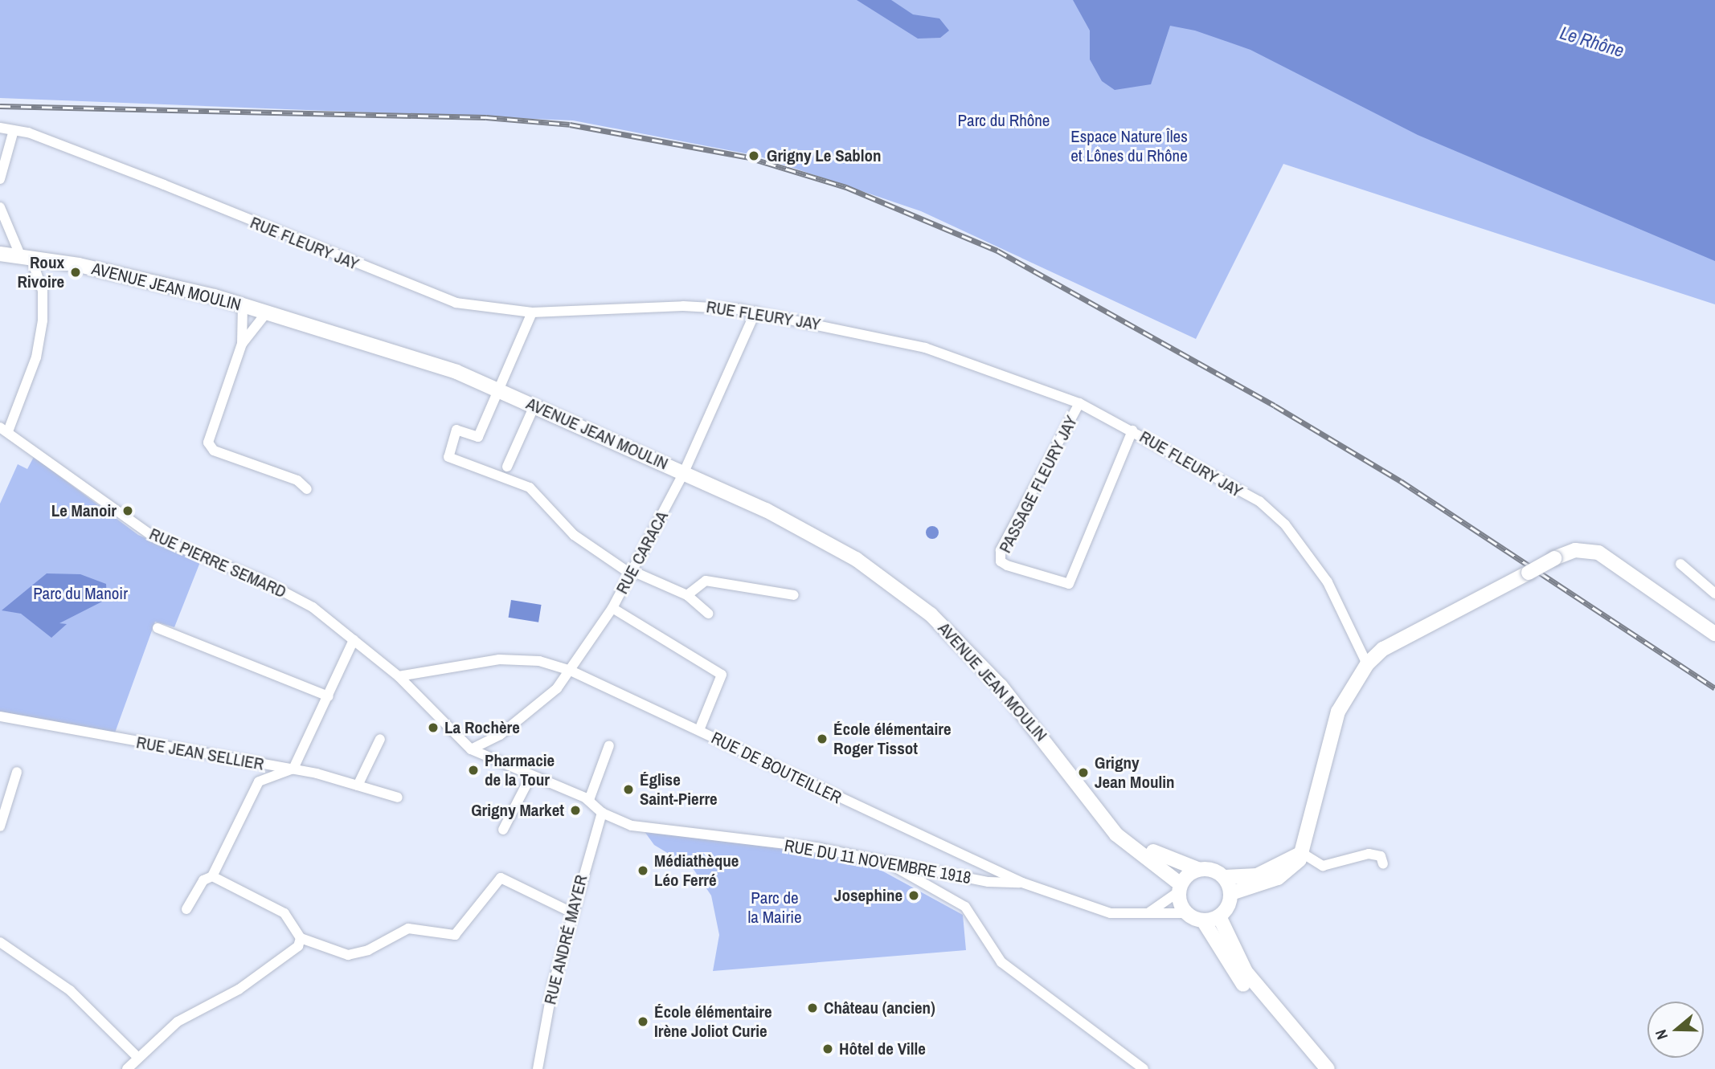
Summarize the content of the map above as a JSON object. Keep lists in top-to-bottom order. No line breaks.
{"streets":{"main road":["AVENUE JEAN MOULIN"],"street":["RUE FLEURY JAY","PASSAGE FLEURY JAY","RUE CARACA","RUE PIERRE SEMARD","RUE JEAN SELLIER","RUE DE BOUTEILLER","RUE DU 11 NOVEMBRE 1918","RUE ANDRÉ MAYER"]},"crossings":[["RUE FLEURY JAY","PASSAGE FLEURY JAY"],["RUE FLEURY JAY","RUE CARACA"],["AVENUE JEAN MOULIN","RUE CARACA"],["AVENUE JEAN MOULIN","RUE DE BOUTEILLER"],["RUE CARACA","RUE PIERRE SEMARD"],["RUE CARACA","RUE DE BOUTEILLER"],["RUE PIERRE SEMARD","RUE DE BOUTEILLER"],["RUE DE BOUTEILLER","RUE DU 11 NOVEMBRE 1918"],["RUE DU 11 NOVEMBRE 1918","RUE ANDRÉ MAYER"]],"water":["Le Rhône"],"parks":["Parc du Rhône","Espace Nature Îles et Lônes du Rhône","Parc du Manoir","Parc de la Mairie"],"places":["Grigny Le Sablon","Roux Rivoire","Le Manoir","La Rochère","École élémentaire Roger Tissot","Pharmacie de la Tour","Grigny Jean Moulin","Église Saint-Pierre","Grigny Market","Médiathèque Léo Ferré","Josephine","Château (ancien)","École élémentaire Irène Joliot Curie","Hôtel de Ville"],"north":"left"}
